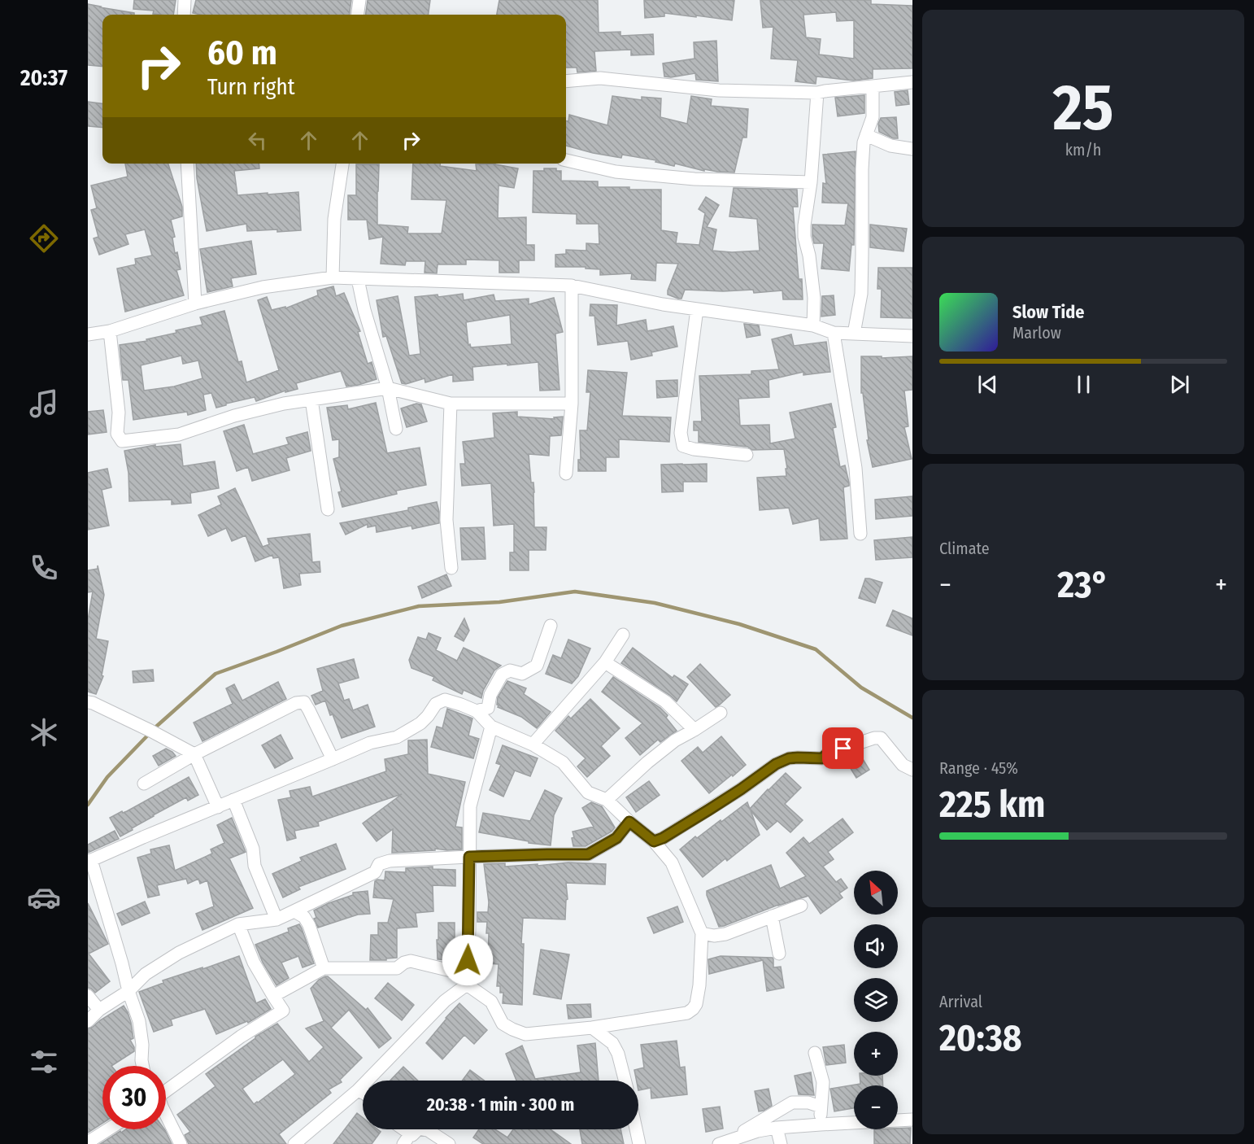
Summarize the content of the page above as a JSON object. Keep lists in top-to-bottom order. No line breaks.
{"north":"top left","page":{"tabs":"20:37","tile":[["25","km/h"],"Climate",["Range · 45%","225 km"],["Arrival","20:38"]],"turn":["60 m","Turn right"],"song":["Slow Tide","Marlow"],"heat":["−","23°","+"],"map_buttons":["+","−"],"limit":"30","trip":"20:38 · 1 min · 300 m"}}
